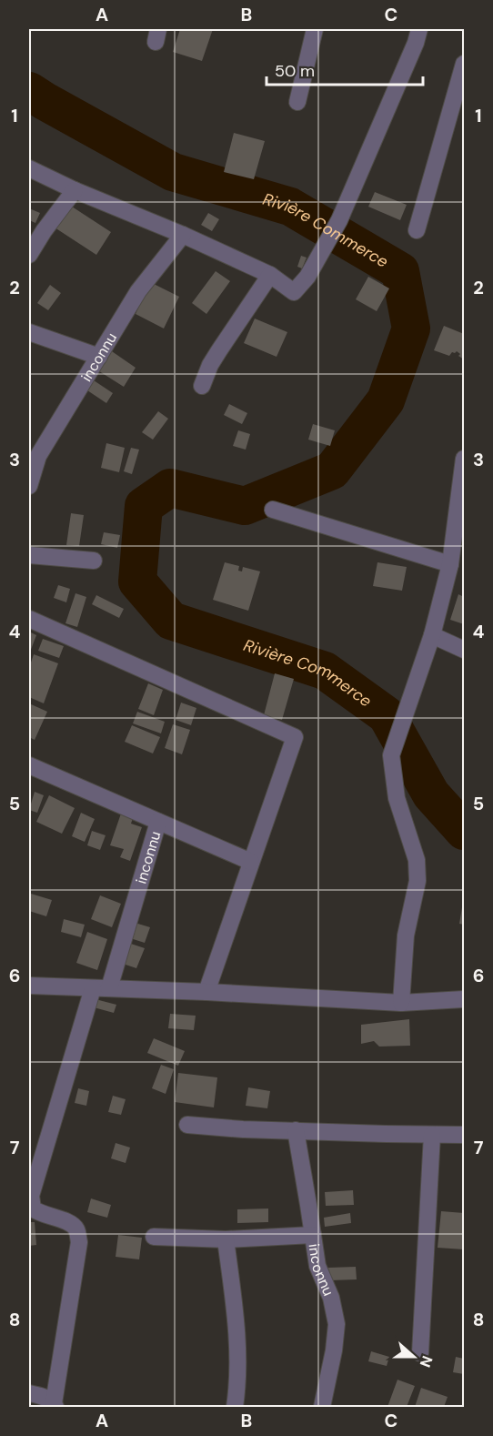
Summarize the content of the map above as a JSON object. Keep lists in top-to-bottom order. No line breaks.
{"streets":{"street":["inconnu"]},"water":["Rivière Commerce"],"scale_bar":"50 m","north":"right","grid":{"columns":["A","B","C"],"rows":["1","2","3","4","5","6","7","8"]}}
